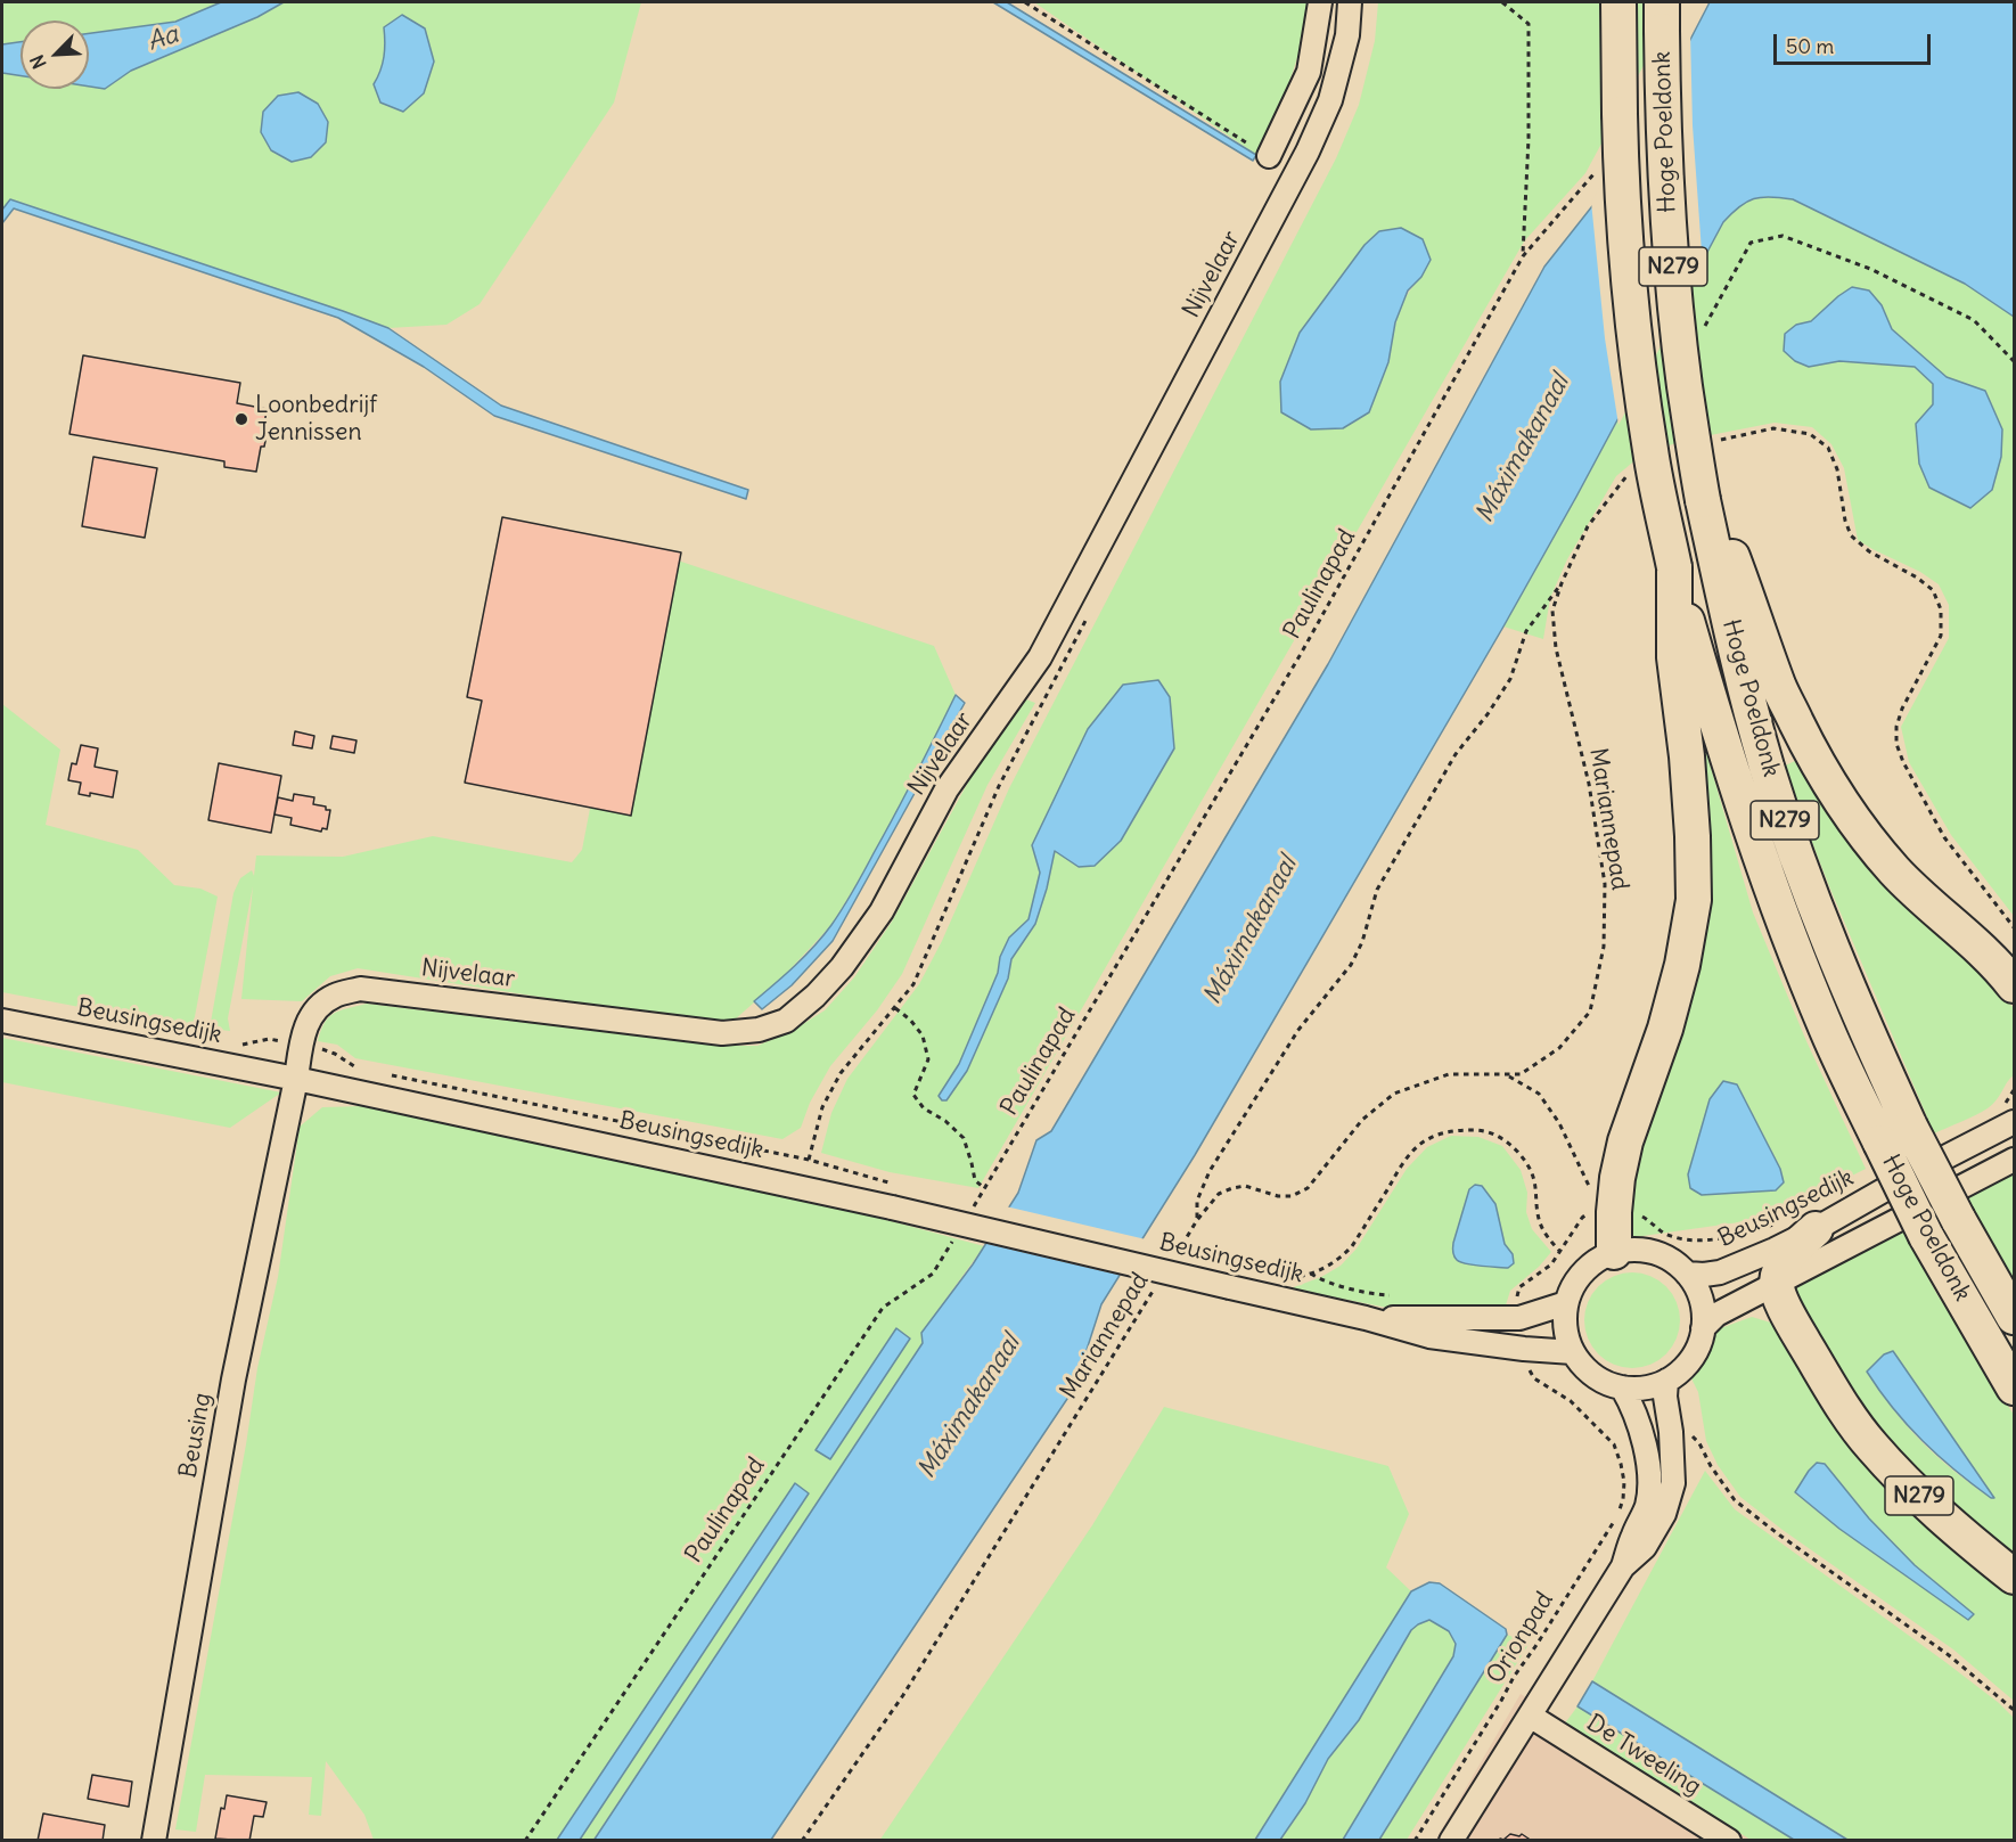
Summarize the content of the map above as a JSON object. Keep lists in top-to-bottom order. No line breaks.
{"streets":{"highway":["Hoge Poeldonk","N279"],"street":["Nijvelaar","Beusingsedijk","Beusing","De Tweeling"],"path":["Paulinapad","Mariannepad","Orionpad"]},"crossings":[["Hoge Poeldonk","N279"],["N279","Beusingsedijk"],["Nijvelaar","Beusingsedijk"],["Nijvelaar","Beusing"],["Beusingsedijk","Beusing"]],"water":["Aa","Máximakanaal"],"places":["Loonbedrijf Jennissen"],"scale_bar":"50 m","north":"bottom left"}
